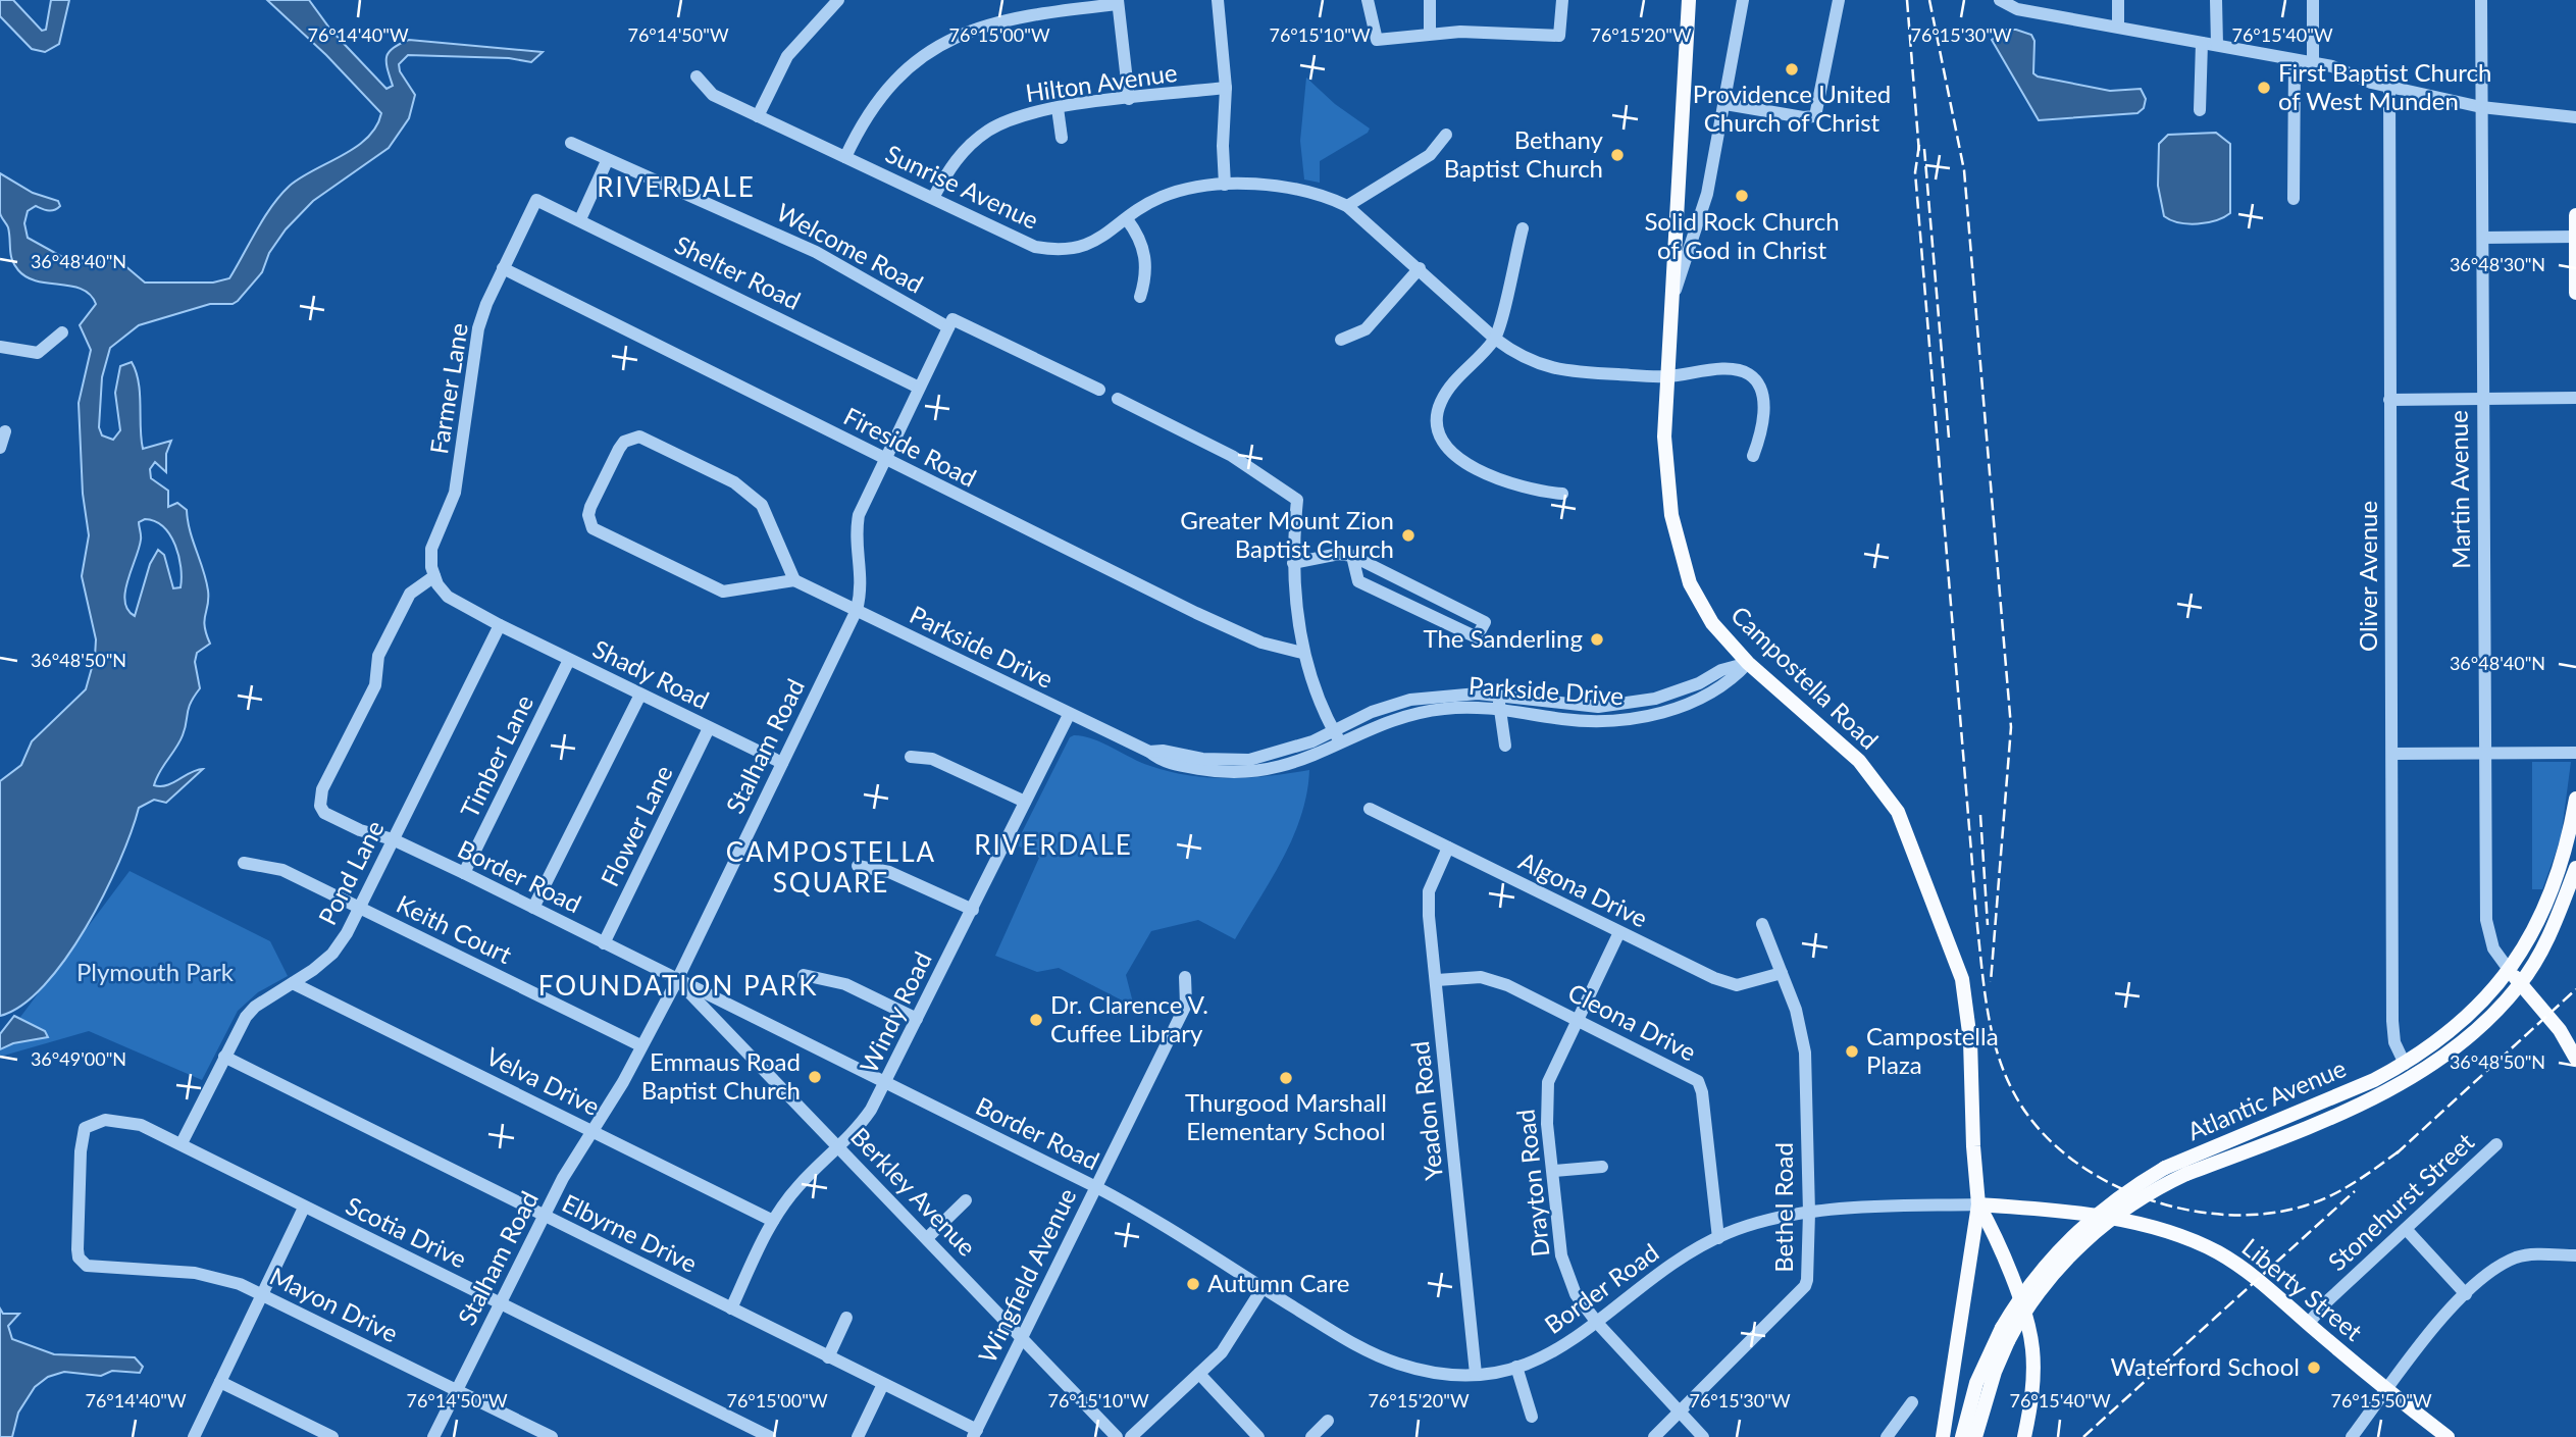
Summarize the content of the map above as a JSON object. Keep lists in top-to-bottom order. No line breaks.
{"streets":{"main road":["Campostella Road","Atlantic Avenue","Liberty Street"],"street":["Hilton Avenue","Sunrise Avenue","Welcome Road","Shelter Road","Farmer Lane","Fireside Road","Martin Avenue","Oliver Avenue","Parkside Drive","Shady Road","Stalham Road","Timber Lane","Flower Lane","Pond Lane","Border Road","Algona Drive","Keith Court","Windy Road","Cleona Drive","Velva Drive","Yeadon Road","Drayton Road","Berkley Avenue","Stonehurst Street","Bethel Road","Scotia Drive","Elbyrne Drive","Wingfield Avenue","Mayon Drive"]},"crossings":[["Hilton Avenue","Sunrise Avenue"],["Sunrise Avenue","Campostella Road"],["Welcome Road","Stalham Road"],["Shelter Road","Farmer Lane"],["Shelter Road","Stalham Road"],["Farmer Lane","Fireside Road"],["Farmer Lane","Shady Road"],["Farmer Lane","Border Road"],["Fireside Road","Stalham Road"],["Martin Avenue","Atlantic Avenue"],["Oliver Avenue","Atlantic Avenue"],["Parkside Drive","Campostella Road"],["Parkside Drive","Stalham Road"],["Parkside Drive","Windy Road"],["Shady Road","Stalham Road"],["Shady Road","Timber Lane"],["Shady Road","Flower Lane"],["Shady Road","Pond Lane"],["Shady Road","Border Road"],["Campostella Road","Border Road"],["Campostella Road","Liberty Street"],["Stalham Road","Border Road"],["Stalham Road","Keith Court"],["Stalham Road","Velva Drive"],["Stalham Road","Berkley Avenue"],["Stalham Road","Scotia Drive"],["Stalham Road","Elbyrne Drive"],["Stalham Road","Mayon Drive"],["Timber Lane","Border Road"],["Flower Lane","Border Road"],["Pond Lane","Border Road"],["Pond Lane","Keith Court"],["Pond Lane","Velva Drive"],["Pond Lane","Scotia Drive"],["Pond Lane","Elbyrne Drive"],["Border Road","Windy Road"],["Border Road","Cleona Drive"],["Border Road","Yeadon Road"],["Border Road","Drayton Road"],["Border Road","Berkley Avenue"],["Border Road","Bethel Road"],["Border Road","Wingfield Avenue"],["Border Road","Liberty Street"],["Algona Drive","Yeadon Road"],["Algona Drive","Drayton Road"],["Algona Drive","Bethel Road"],["Windy Road","Velva Drive"],["Windy Road","Berkley Avenue"],["Windy Road","Elbyrne Drive"],["Cleona Drive","Yeadon Road"],["Cleona Drive","Drayton Road"],["Drayton Road","Bethel Road"],["Berkley Avenue","Wingfield Avenue"],["Stonehurst Street","Liberty Street"],["Scotia Drive","Mayon Drive"],["Elbyrne Drive","Wingfield Avenue"]],"districts":["RIVERDALE","RIVERDALE","CAMPOSTELLA SQUARE","FOUNDATION PARK"],"parks":["Plymouth Park"],"places":["Providence United Church of Christ","First Baptist Church of West Munden","Bethany Baptist Church","Solid Rock Church of God in Christ","Greater Mount Zion Baptist Church","The Sanderling","Dr. Clarence V. Cuffee Library","Campostella Plaza","Emmaus Road Baptist Church","Thurgood Marshall Elementary School","Autumn Care","Waterford School"],"coordinates":["76°14'40\"W","76°14'50\"W","76°15'00\"W","76°15'10\"W","76°15'20\"W","76°15'30\"W","76°15'40\"W","36°48'40\"N","36°48'30\"N","36°48'50\"N","36°49'00\"N","76°15'50\"W"]}
